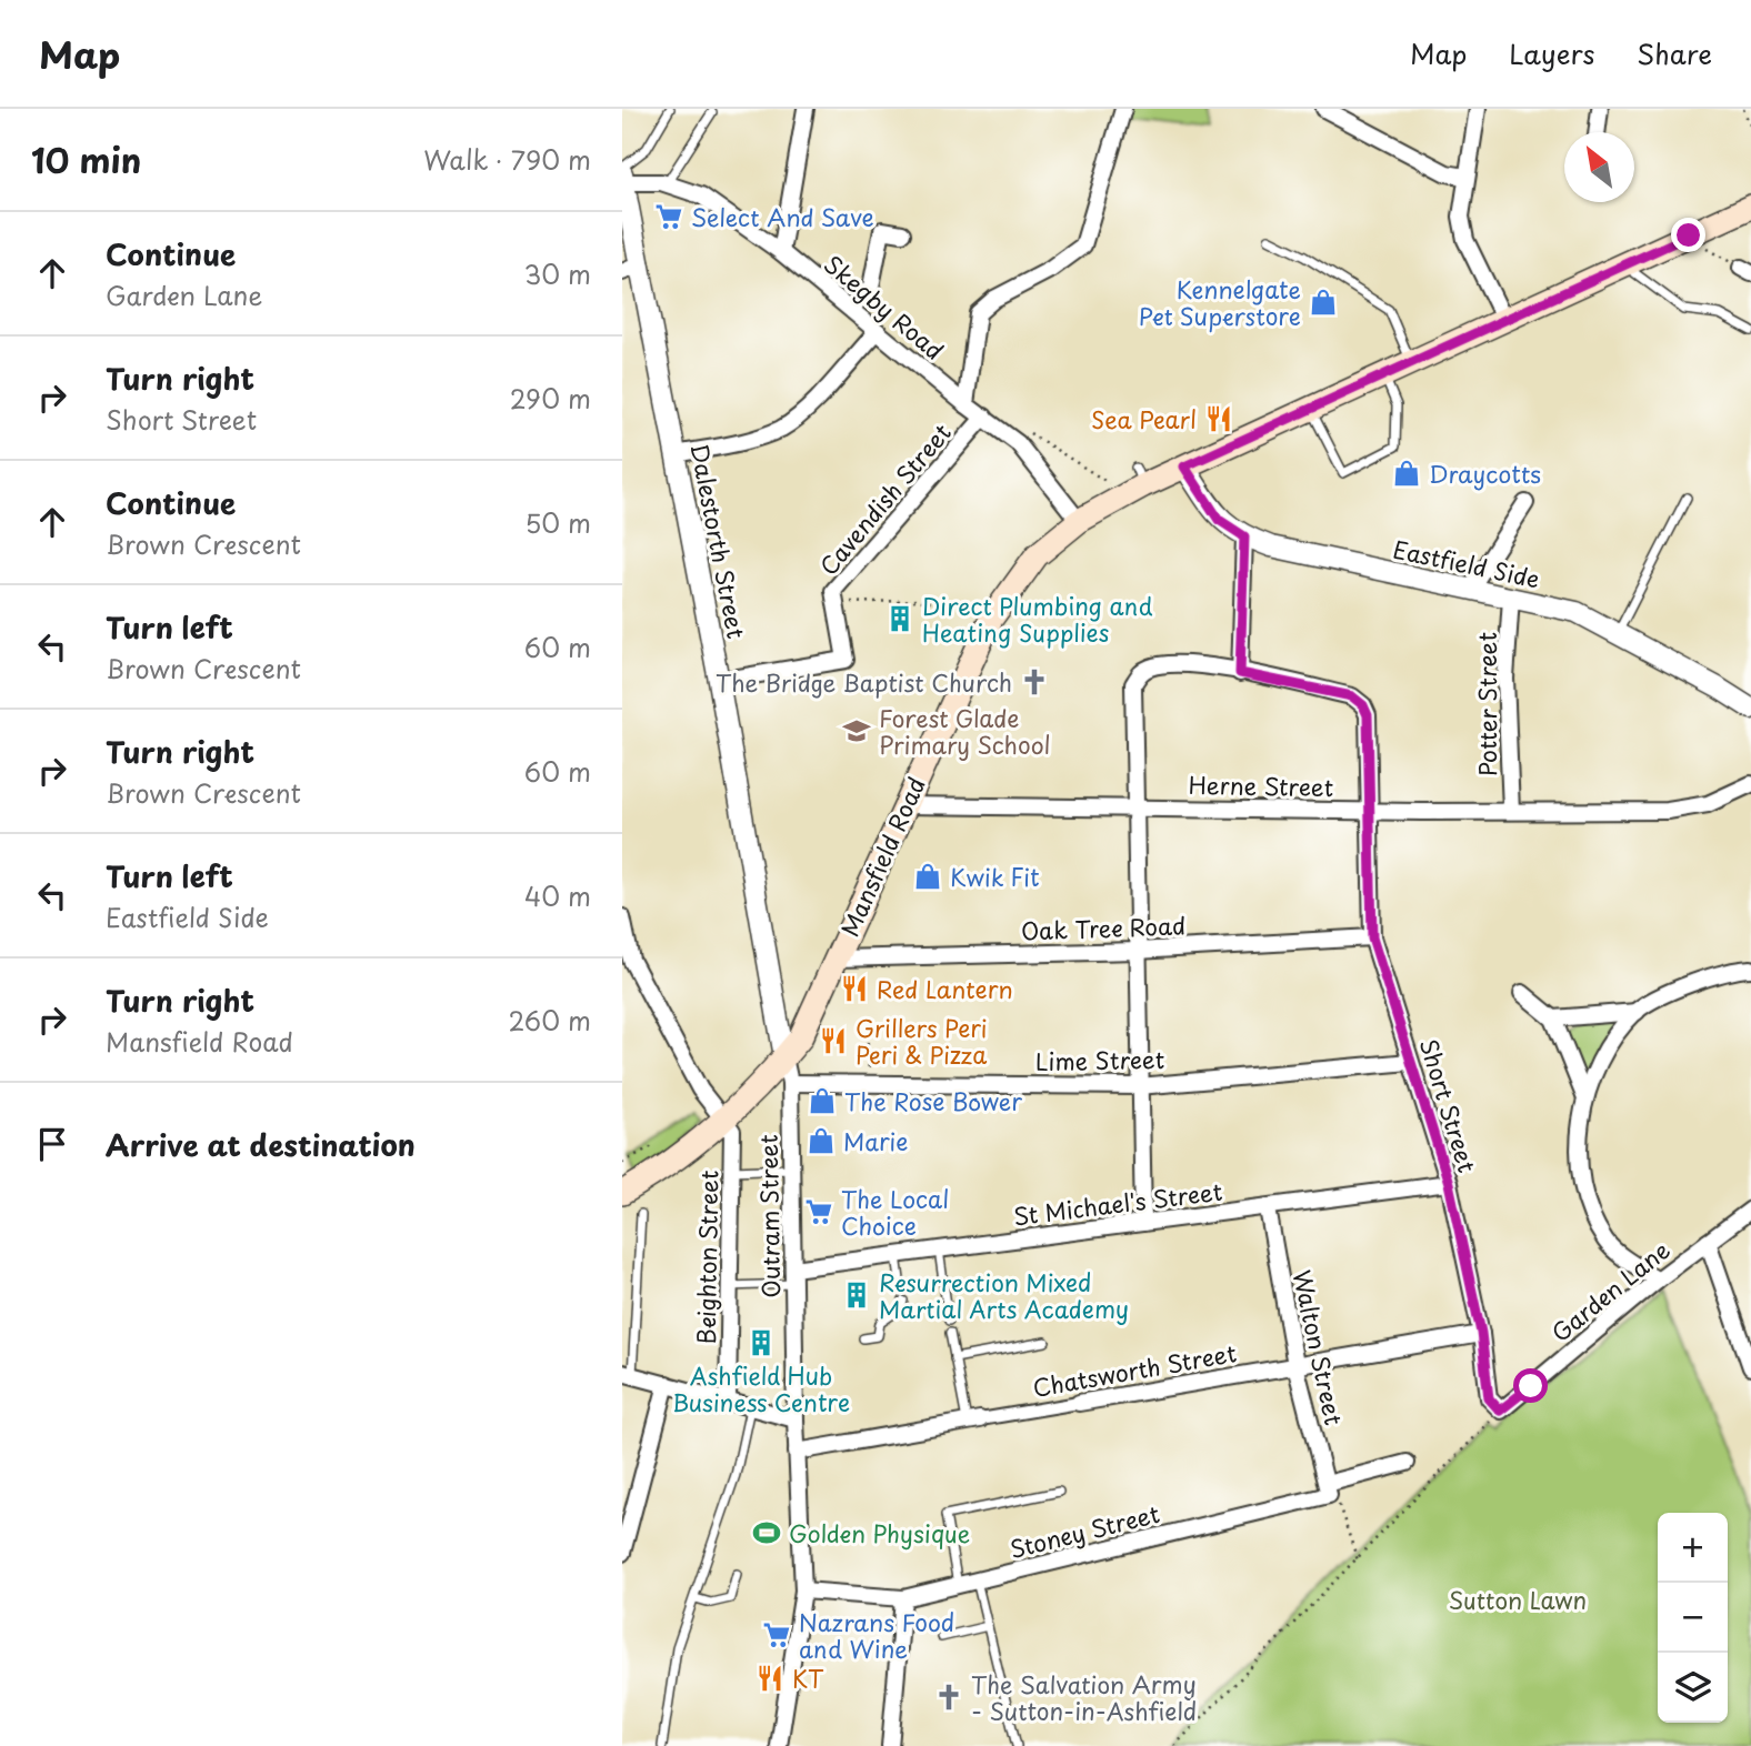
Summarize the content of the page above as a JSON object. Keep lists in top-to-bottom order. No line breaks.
{"streets":{"main road":["Mansfield Road"],"street":["Skegby Road","Cavendish Street","Dalestorth Street","Eastfield Side","Potter Street","Herne Street","Oak Tree Road","Lime Street","Short Street","St Michael's Street","Outram Street","Beighton Street","Garden Lane","Walton Street","Chatsworth Street","Stoney Street"]},"crossings":[["Skegby Road","Cavendish Street"],["Skegby Road","Dalestorth Street"],["Skegby Road","Mansfield Road"],["Cavendish Street","Dalestorth Street"],["Dalestorth Street","Mansfield Road"],["Dalestorth Street","Outram Street"],["Eastfield Side","Potter Street"],["Eastfield Side","Mansfield Road"],["Potter Street","Herne Street"],["Herne Street","Mansfield Road"],["Herne Street","Short Street"],["Mansfield Road","Oak Tree Road"],["Mansfield Road","Outram Street"],["Mansfield Road","Beighton Street"],["Oak Tree Road","Short Street"],["Lime Street","Short Street"],["Lime Street","Outram Street"],["Short Street","St Michael's Street"],["Short Street","Garden Lane"],["Short Street","Chatsworth Street"],["St Michael's Street","Outram Street"],["St Michael's Street","Walton Street"],["Outram Street","Chatsworth Street"],["Outram Street","Stoney Street"],["Walton Street","Chatsworth Street"],["Walton Street","Stoney Street"]],"parks":["Sutton Lawn"],"places":{"supermarket":["Select And Save","The Local Choice","Nazrans Food and Wine"],"shop":["Kennelgate Pet Superstore","Draycotts","Kwik Fit","The Rose Bower","Marie"],"restaurant":["Sea Pearl","Red Lantern","Grillers Peri Peri & Pizza","KT"],"building":["Direct Plumbing and Heating Supplies","Resurrection Mixed Martial Arts Academy","Ashfield Hub Business Centre"],"church":["The Bridge Baptist Church","The Salvation Army - Sutton-in-Ashfield"],"school or university":["Forest Glade Primary School"],"sports":["Golden Physique"]},"north":"top left","page":{"header":"Map","nav":["Map","Layers","Share"],"heading":["10 min","Walk · 790 m"],"list":[["Continue","Garden Lane","30 m"],["Turn right","Short Street","290 m"],["Continue","Brown Crescent","50 m"],["Turn left","Brown Crescent","60 m"],["Turn right","Brown Crescent","60 m"],["Turn left","Eastfield Side","40 m"],["Turn right","Mansfield Road","260 m"],"Arrive at destination"],"map_buttons":["+","−"]}}
